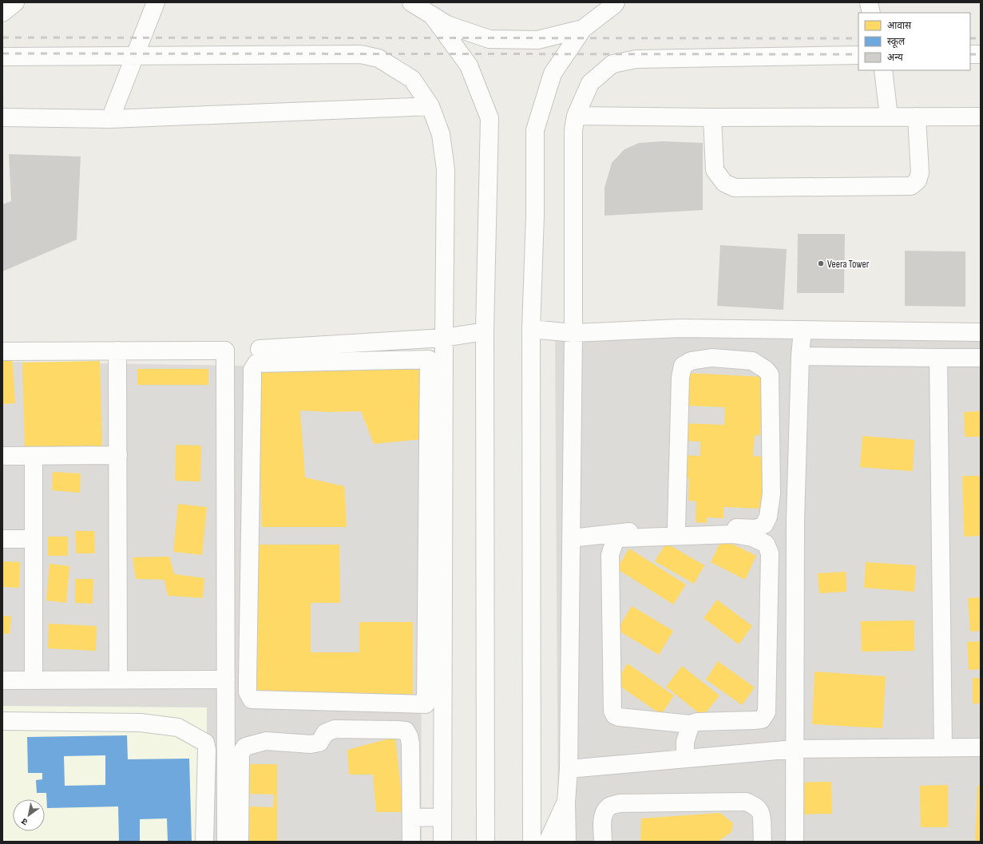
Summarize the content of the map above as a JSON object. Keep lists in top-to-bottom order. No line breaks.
{"places":["Veera Tower"],"legend":["आवास","स्कूल","अन्य"],"north":"bottom left"}
